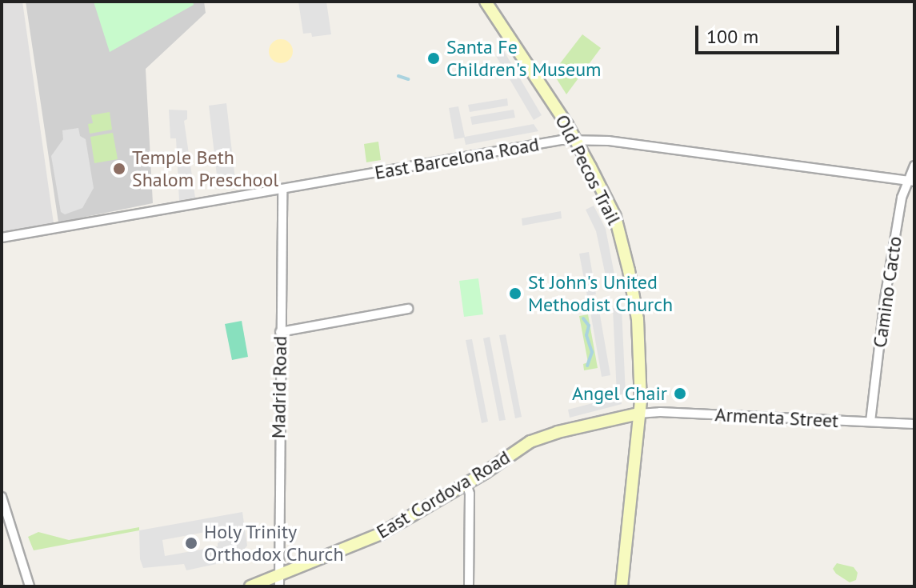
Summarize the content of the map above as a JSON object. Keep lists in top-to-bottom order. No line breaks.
{"streets":{"main road":["Old Pecos Trail","East Cordova Road"],"street":["East Barcelona Road","Camino Cacto","Madrid Road","Armenta Street"]},"crossings":[["East Barcelona Road","Old Pecos Trail"],["East Barcelona Road","Camino Cacto"],["East Barcelona Road","Madrid Road"],["Old Pecos Trail","Armenta Street"],["Old Pecos Trail","East Cordova Road"],["Camino Cacto","Armenta Street"],["Madrid Road","East Cordova Road"],["Armenta Street","East Cordova Road"]],"places":["Santa Fe Children's Museum","Temple Beth Shalom Preschool","St John's United Methodist Church","Angel Chair","Holy Trinity Orthodox Church"],"scale_bar":"100 m"}
